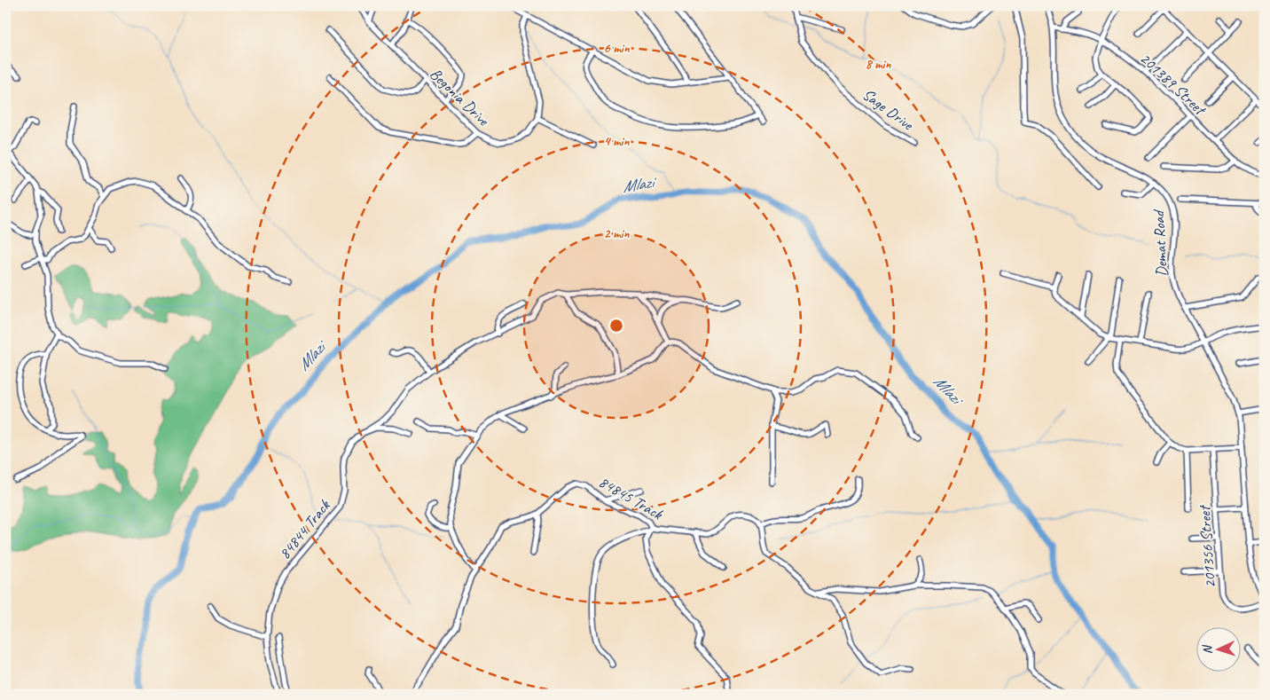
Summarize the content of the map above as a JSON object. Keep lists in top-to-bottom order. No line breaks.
{"streets":{"street":["201389 Street","Begonia Drive","Sage Drive","Demat Road","84845 Track","84844 Track","201356 Street"]},"crossings":[["201389 Street","Demat Road"],["Demat Road","201356 Street"]],"water":["Mlazi"],"north":"left","rings":["6 min","8 min","4 min","2 min"]}
